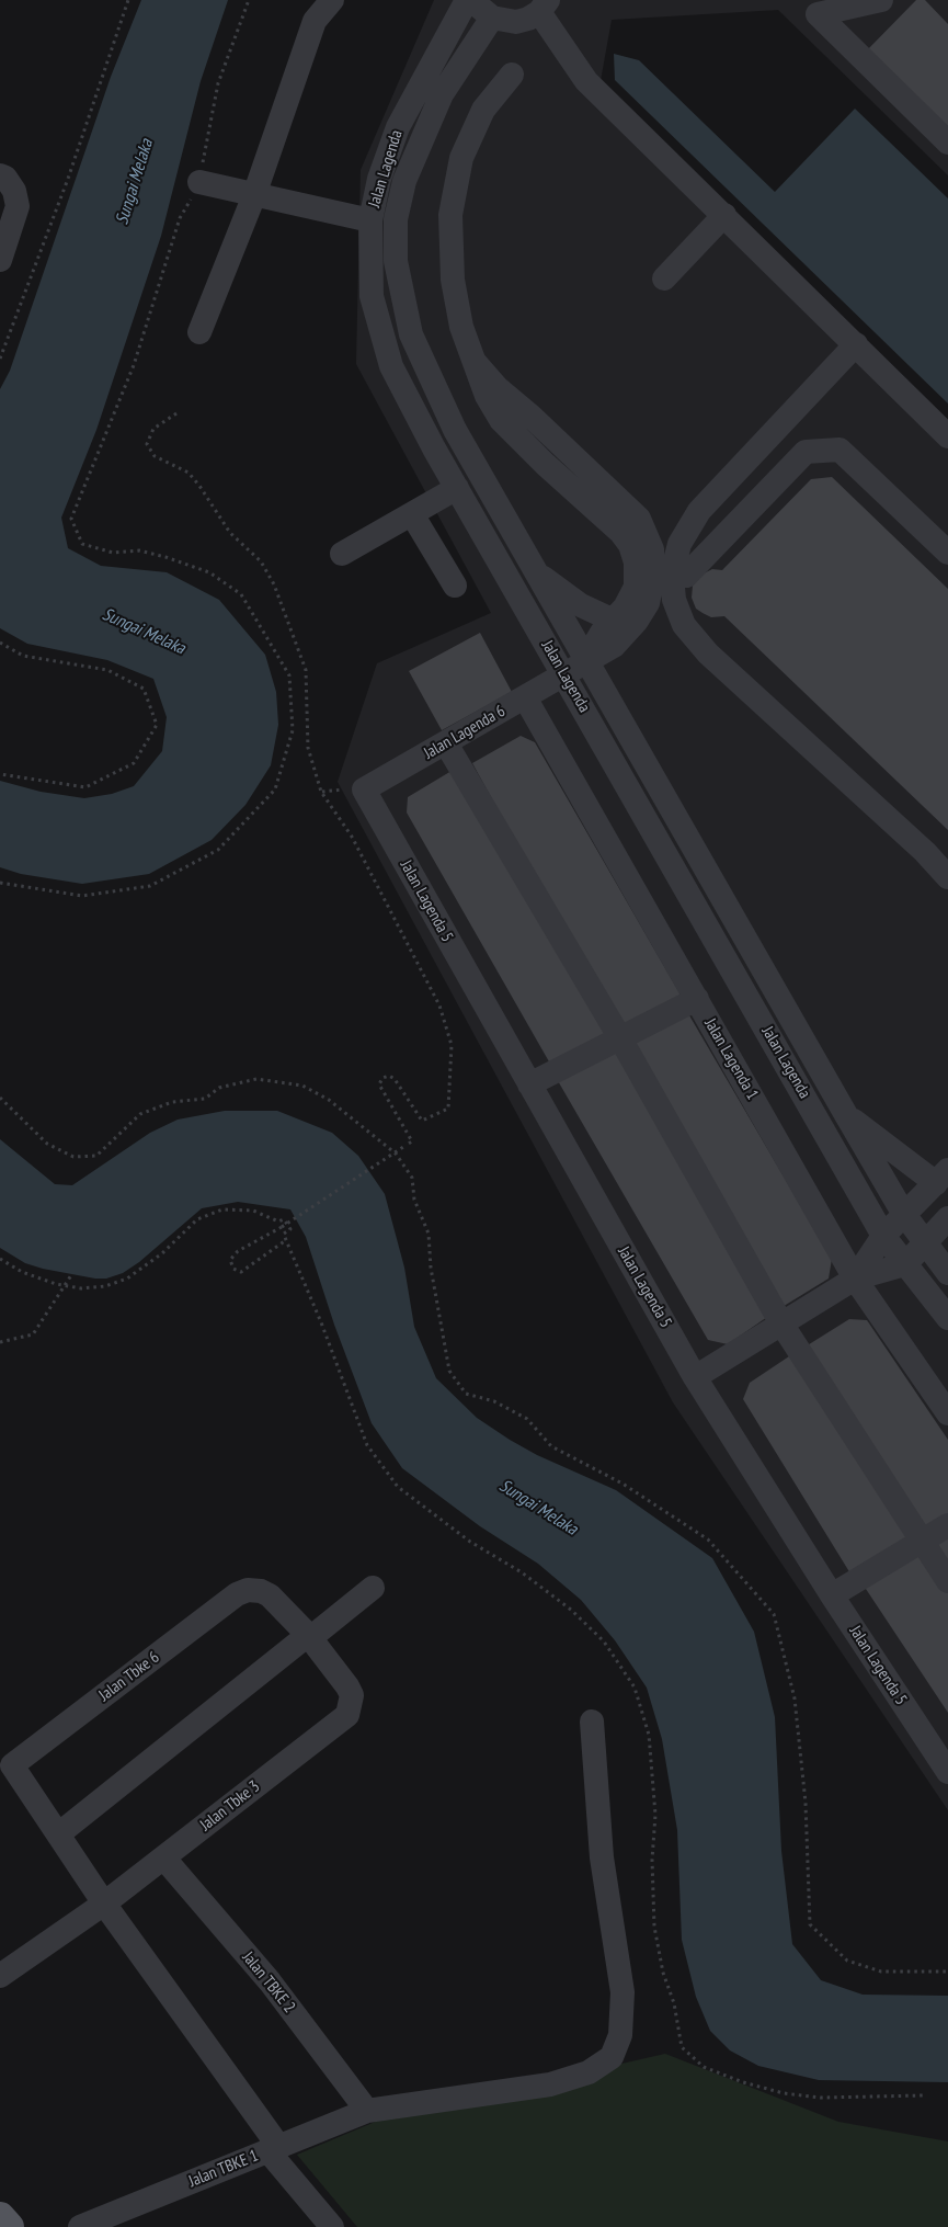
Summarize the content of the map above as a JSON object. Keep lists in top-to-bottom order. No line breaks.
{"streets":{"street":["Jalan Lagenda","Jalan Lagenda 6","Jalan Lagenda 5","Jalan Lagenda 1","Jalan Tbke 6","Jalan Tbke 3","Jalan TBKE 2","Jalan TBKE 1"]},"crossings":[["Jalan Lagenda","Jalan Lagenda 6"],["Jalan Lagenda 6","Jalan Lagenda 5"],["Jalan Lagenda 6","Jalan Lagenda 1"],["Jalan Tbke 6","Jalan Tbke 3"],["Jalan Tbke 3","Jalan TBKE 2"],["Jalan TBKE 2","Jalan TBKE 1"]],"water":["Sungai Melaka"]}
